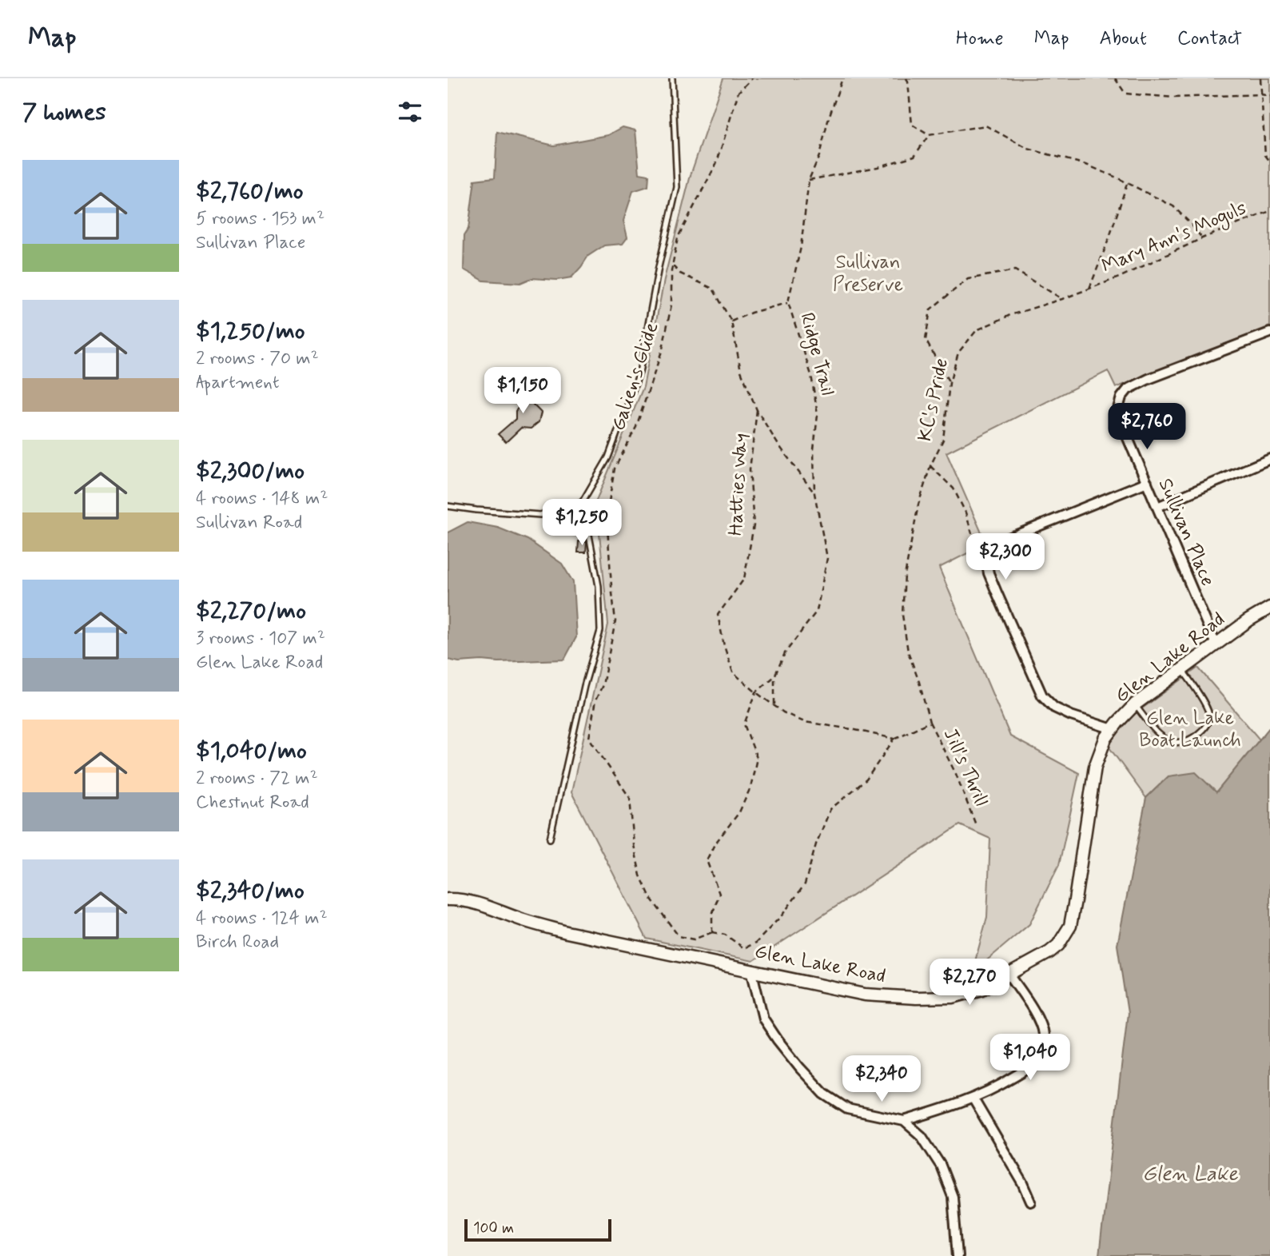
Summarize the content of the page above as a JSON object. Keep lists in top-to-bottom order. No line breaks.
{"streets":{"street":["Sullivan Place","Glen Lake Road"],"path":["Mary Ann's Moguls","Ridge Trail","Galien's Glide","KC's Pride","Hatties Way","Jill's Thrill"]},"crossings":[["Mary Ann's Moguls","KC's Pride"],["Ridge Trail","Galien's Glide"],["Ridge Trail","Hatties Way"],["KC's Pride","Jill's Thrill"],["Sullivan Place","Glen Lake Road"]],"water":["Glen Lake"],"parks":["Sullivan Preserve","Glen Lake Boat Launch"],"scale_bar":"100 m","page":{"header":"Map","nav":["Home","Map","About","Contact"],"heading":"7 homes","list":[{"name":"$2,760/mo","note":"5 rooms · 153 m² · Sullivan Place"},{"name":"$1,250/mo","note":"2 rooms · 70 m² · Apartment"},{"name":"$2,300/mo","note":"4 rooms · 148 m² · Sullivan Road"},{"name":"$2,270/mo","note":"3 rooms · 107 m² · Glen Lake Road"},{"name":"$1,040/mo","note":"2 rooms · 72 m² · Chestnut Road"},{"name":"$2,340/mo","note":"4 rooms · 124 m² · Birch Road"}],"price":["$1,150","$2,760","$1,250","$2,300","$2,270","$1,040","$2,340"],"scale":"100 m"}}
